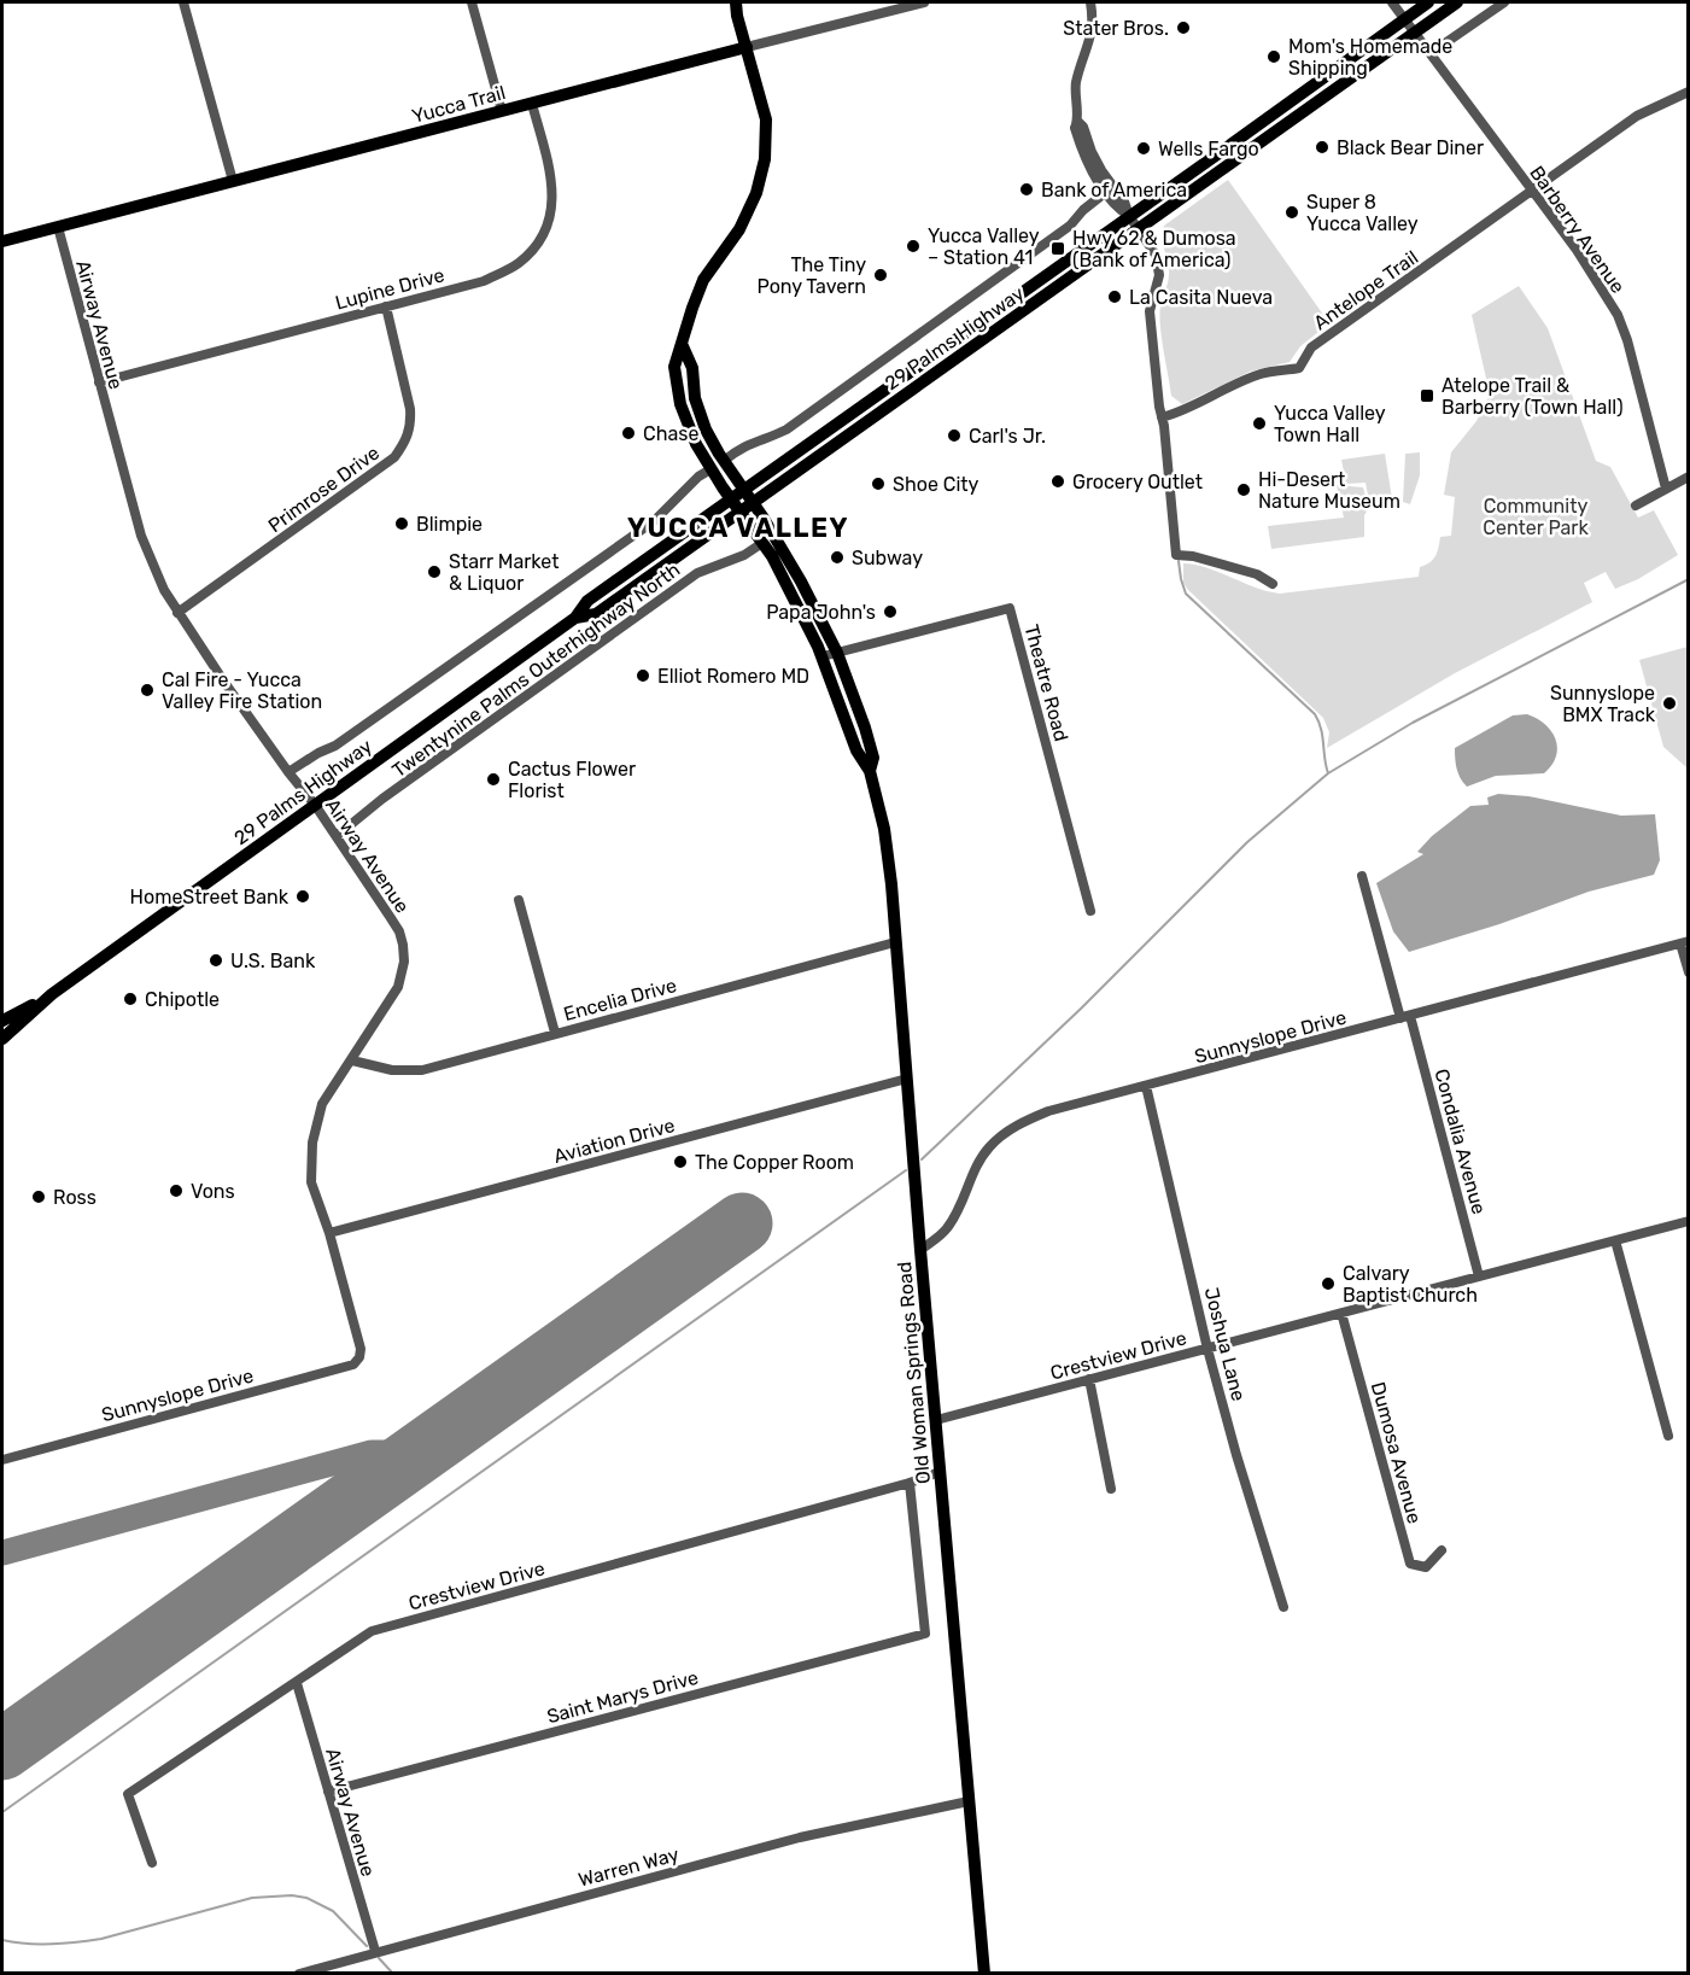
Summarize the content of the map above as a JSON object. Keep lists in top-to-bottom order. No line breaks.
{"streets":{"main road":["Yucca Trail","29 Palms Highway","Old Woman Springs Road"],"street":["Barberry Avenue","Lupine Drive","Antelope Trail","Airway Avenue","Primrose Drive","Twentynine Palms Outerhighway North","Theatre Road","Encelia Drive","Sunnyslope Drive","Aviation Drive","Condalia Avenue","Joshua Lane","Crestview Drive","Dumosa Avenue","Saint Marys Drive","Warren Way"]},"crossings":[["Yucca Trail","Lupine Drive"],["Yucca Trail","Airway Avenue"],["Barberry Avenue","Antelope Trail"],["Barberry Avenue","29 Palms Highway"],["Lupine Drive","Airway Avenue"],["Lupine Drive","Primrose Drive"],["Airway Avenue","29 Palms Highway"],["Airway Avenue","Primrose Drive"],["Airway Avenue","Twentynine Palms Outerhighway North"],["Airway Avenue","Encelia Drive"],["Airway Avenue","Sunnyslope Drive"],["Airway Avenue","Aviation Drive"],["Airway Avenue","Crestview Drive"],["Airway Avenue","Saint Marys Drive"],["Airway Avenue","Warren Way"],["29 Palms Highway","Old Woman Springs Road"],["Twentynine Palms Outerhighway North","Old Woman Springs Road"],["Theatre Road","Old Woman Springs Road"],["Encelia Drive","Old Woman Springs Road"],["Sunnyslope Drive","Condalia Avenue"],["Sunnyslope Drive","Joshua Lane"],["Sunnyslope Drive","Old Woman Springs Road"],["Aviation Drive","Old Woman Springs Road"],["Condalia Avenue","Crestview Drive"],["Joshua Lane","Crestview Drive"],["Crestview Drive","Old Woman Springs Road"],["Crestview Drive","Dumosa Avenue"],["Crestview Drive","Saint Marys Drive"],["Old Woman Springs Road","Warren Way"]],"districts":["YUCCA VALLEY"],"parks":["Community Center Park"],"places":{"other":["Stater Bros.","Mom's Homemade Shipping","Black Bear Diner","Wells Fargo","Bank of America","Super 8 Yucca Valley","Yucca Valley – Station 41","The Tiny Pony Tavern","La Casita Nueva","Yucca Valley Town Hall","Chase","Carl's Jr.","Grocery Outlet","Shoe City","Hi-Desert Nature Museum","Blimpie","Subway","Starr Market & Liquor","Papa John's","Elliot Romero MD","Cal Fire - Yucca Valley Fire Station","Sunnyslope BMX Track","Cactus Flower Florist","HomeStreet Bank","U.S. Bank","Chipotle","The Copper Room","Vons","Ross","Calvary Baptist Church"],"transit":["Hwy 62 & Dumosa (Bank of America)","Atelope Trail & Barberry (Town Hall)"]}}
